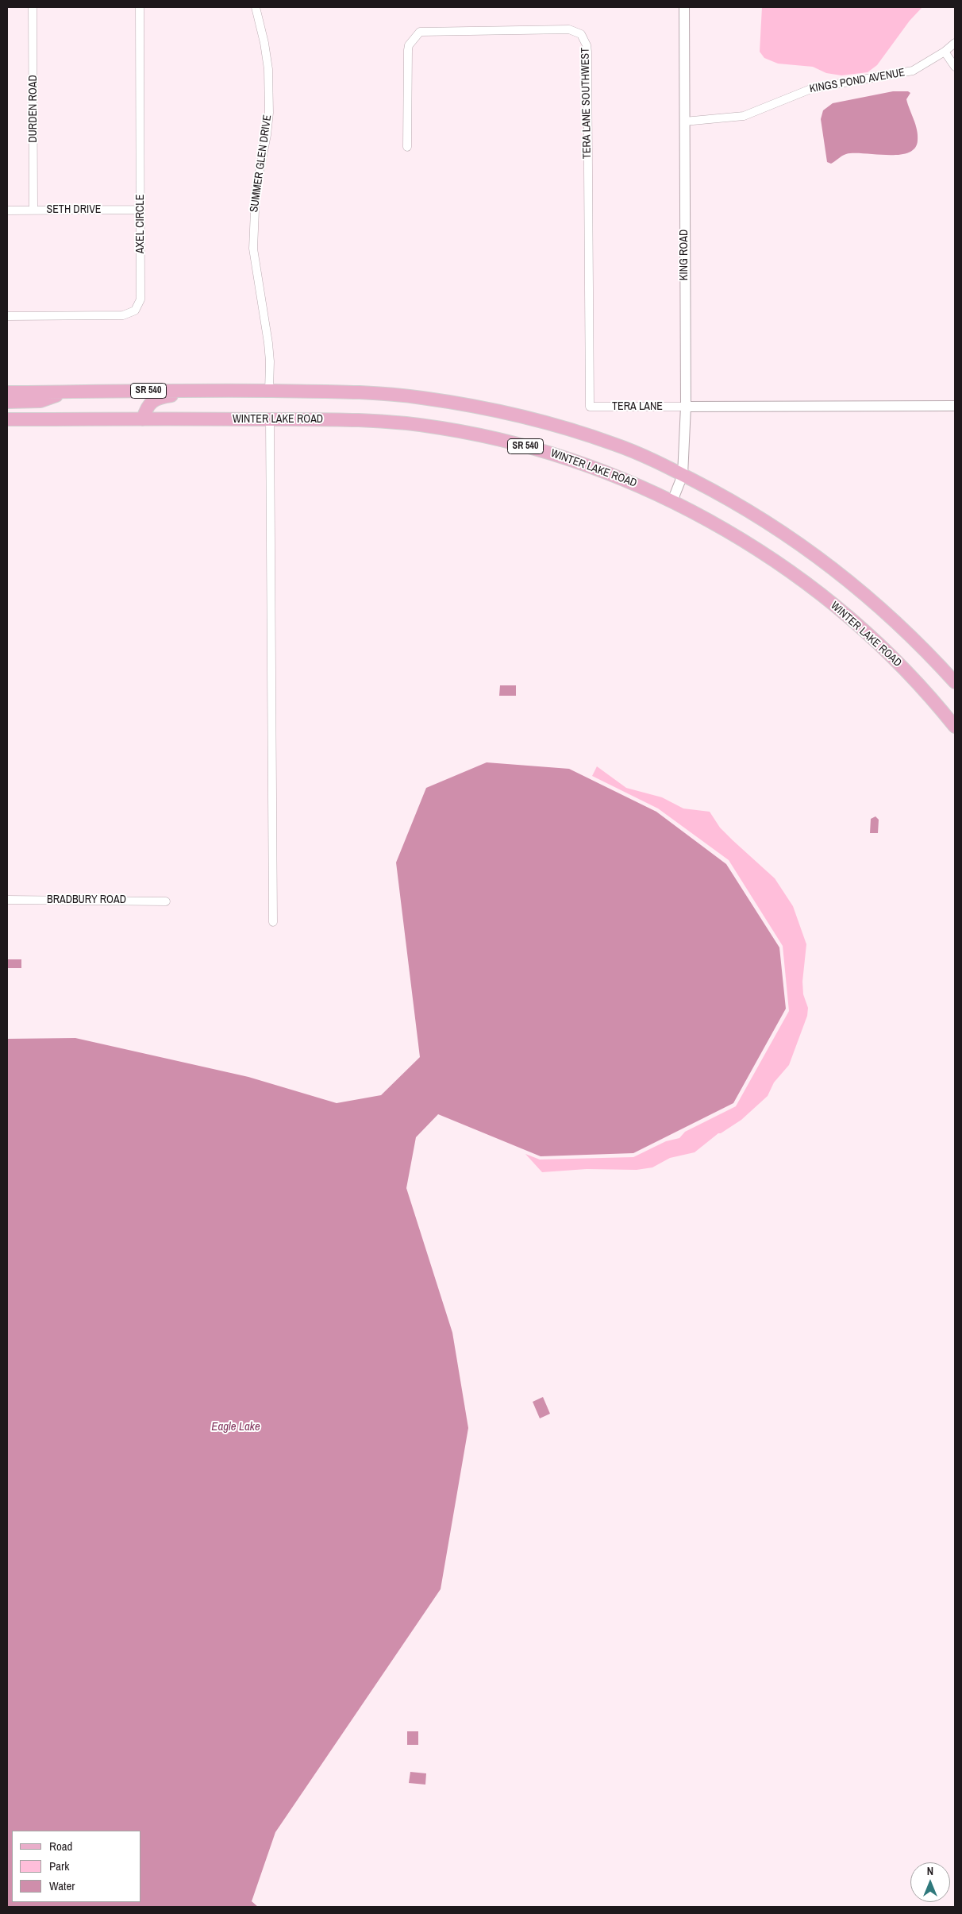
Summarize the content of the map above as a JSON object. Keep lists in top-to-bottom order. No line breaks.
{"streets":{"main road":["SR 540","WINTER LAKE ROAD"],"street":["KINGS POND AVENUE","TERA LANE SOUTHWEST","DURDEN ROAD","SUMMER GLEN DRIVE","SETH DRIVE","AXEL CIRCLE","KING ROAD","TERA LANE","BRADBURY ROAD"]},"crossings":[["KINGS POND AVENUE","KING ROAD"],["TERA LANE SOUTHWEST","TERA LANE"],["DURDEN ROAD","SETH DRIVE"],["SUMMER GLEN DRIVE","SR 540"],["SETH DRIVE","AXEL CIRCLE"],["KING ROAD","SR 540"],["KING ROAD","TERA LANE"],["KING ROAD","WINTER LAKE ROAD"]],"water":["Eagle Lake"],"legend":["Road","Park","Water"],"north":"top"}
